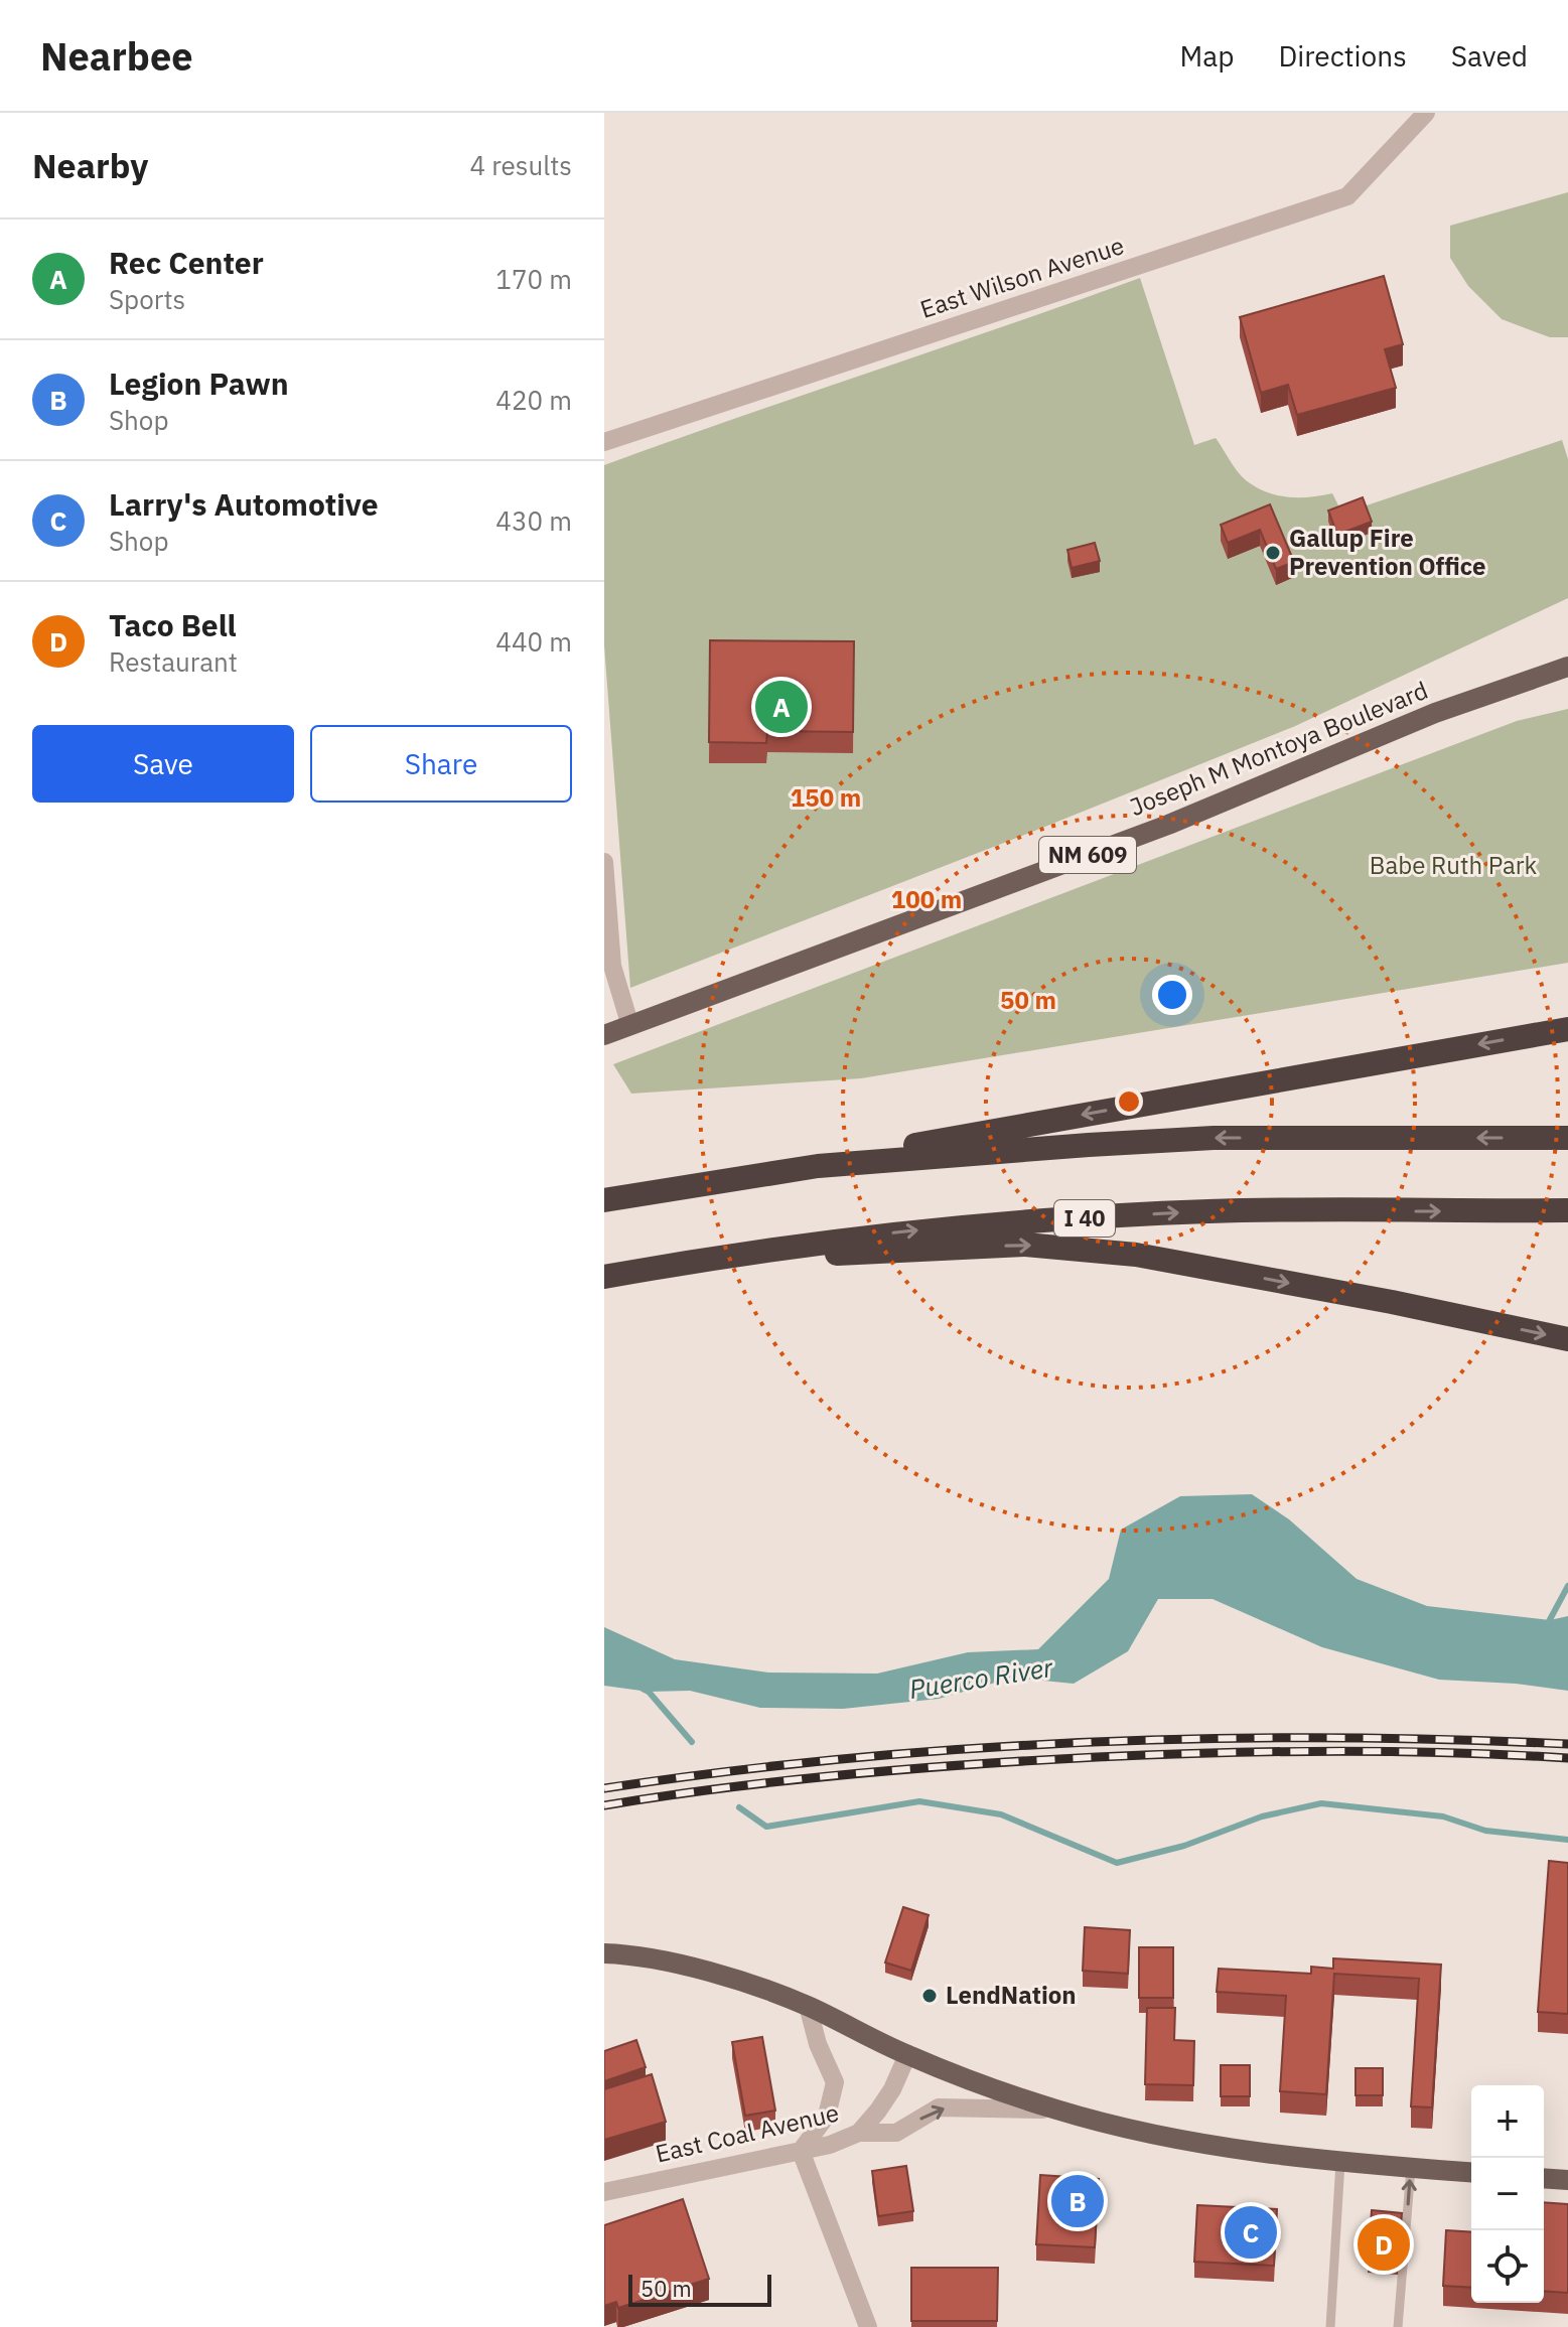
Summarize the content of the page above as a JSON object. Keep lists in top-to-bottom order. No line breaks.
{"streets":{"highway":["I 40"],"main road":["Joseph M Montoya Boulevard","NM 609"],"street":["East Wilson Avenue","East Coal Avenue"]},"water":["Puerco River"],"parks":["Babe Ruth Park"],"places":["Gallup Fire Prevention Office","LendNation"],"scale_bar":"50 m","page":{"header":"Nearbee","nav":["Map","Directions","Saved"],"heading":["Nearby","4 results"],"list":[{"mark":"A","name":"Rec Center","note":"Sports","value":"170 m"},{"mark":"B","name":"Legion Pawn","note":"Shop","value":"420 m"},{"mark":"C","name":"Larry's Automotive","note":"Shop","value":"430 m"},{"mark":"D","name":"Taco Bell","note":"Restaurant","value":"440 m"}],"pins":["A","B","C","D"],"buttons":["Save","Share"],"map_buttons":["+","−"],"scale":"50 m"},"rings":["150 m","100 m","50 m"]}
